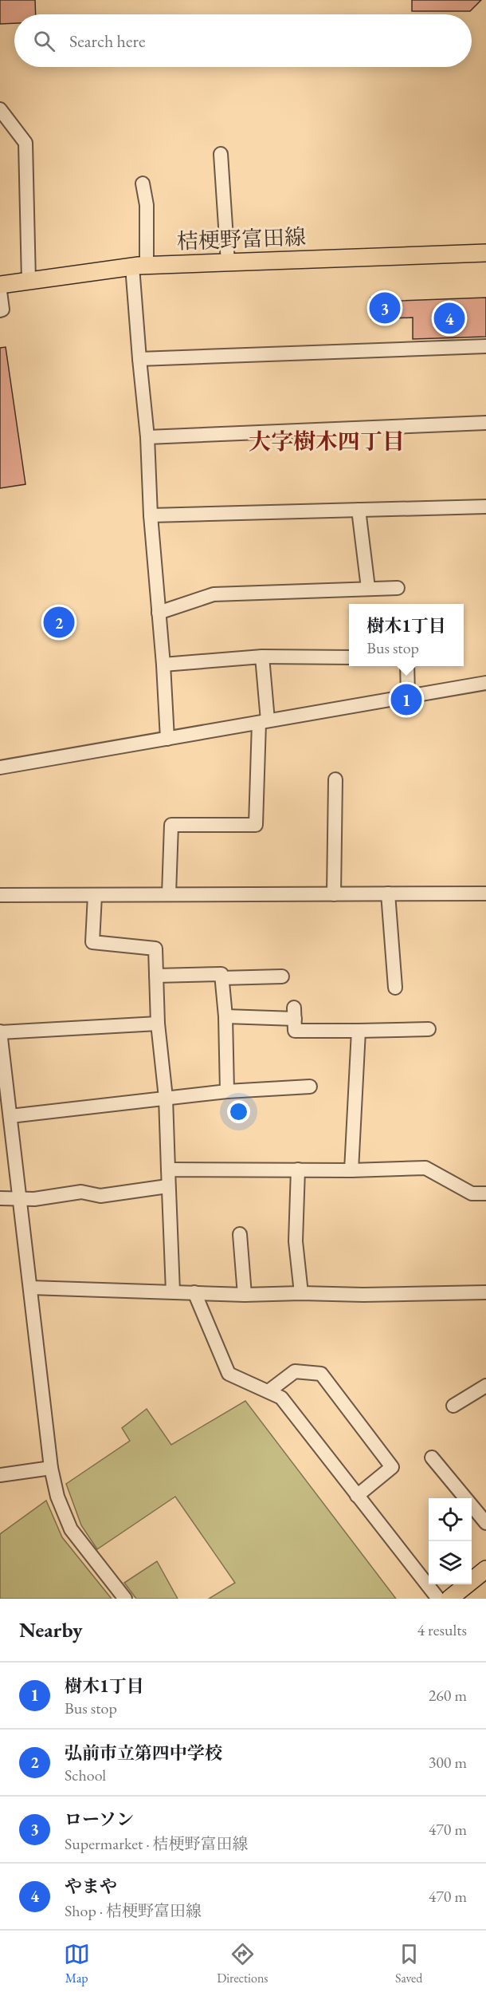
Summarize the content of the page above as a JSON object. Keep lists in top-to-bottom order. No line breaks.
{"streets":{"main road":["桔梗野富田線"]},"districts":["大字樹木四丁目"],"page":{"search":"Search here","pins":["3","4","2","1"],"popup":["樹木1丁目","Bus stop"],"heading":["Nearby","4 results"],"list":[{"mark":"1","name":"樹木1丁目","note":"Bus stop","value":"260 m"},{"mark":"2","name":"弘前市立第四中学校","note":"School","value":"300 m"},{"mark":"3","name":"ローソン","note":"Supermarket · 桔梗野富田線","value":"470 m"},{"mark":"4","name":"やまや","note":"Shop · 桔梗野富田線","value":"470 m"}],"nav":["Map","Directions","Saved"]}}
